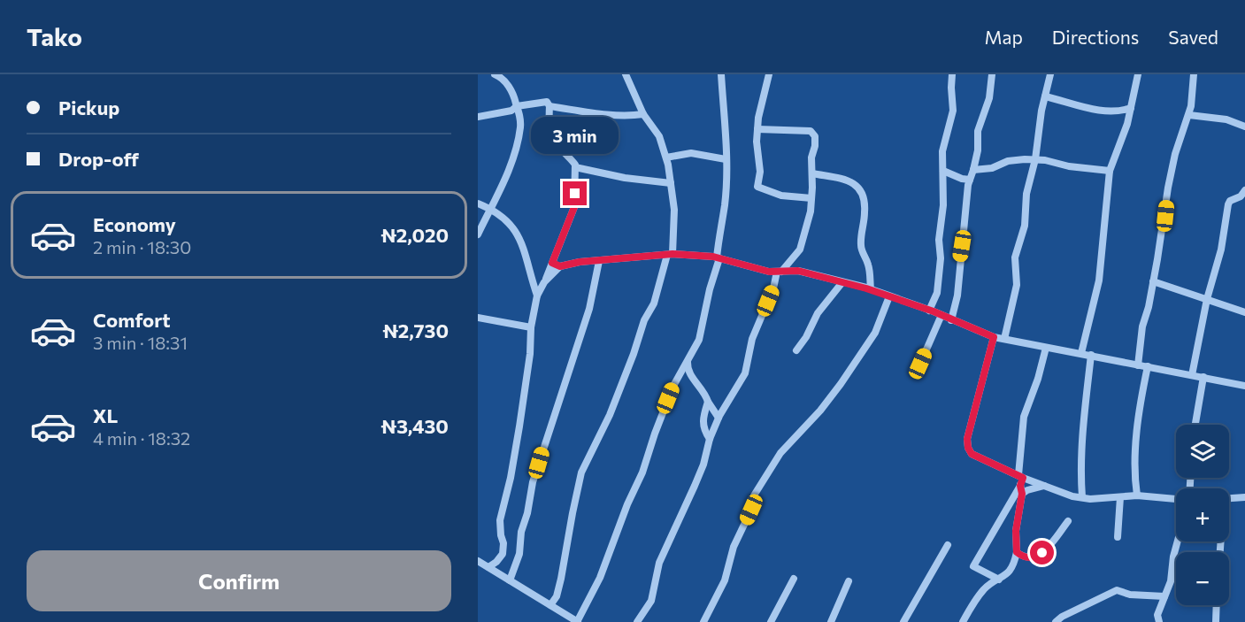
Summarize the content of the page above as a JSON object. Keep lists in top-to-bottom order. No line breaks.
{"page":{"header":"Tako","nav":["Map","Directions","Saved"],"banner":["Pickup","Drop-off"],"bubble":"3 min","list":[{"name":"Economy","note":"2 min · 18:30","value":"₦2,020"},{"name":"Comfort","note":"3 min · 18:31","value":"₦2,730"},{"name":"XL","note":"4 min · 18:32","value":"₦3,430"}],"map_buttons":["+","−"],"buttons":"Confirm"}}
